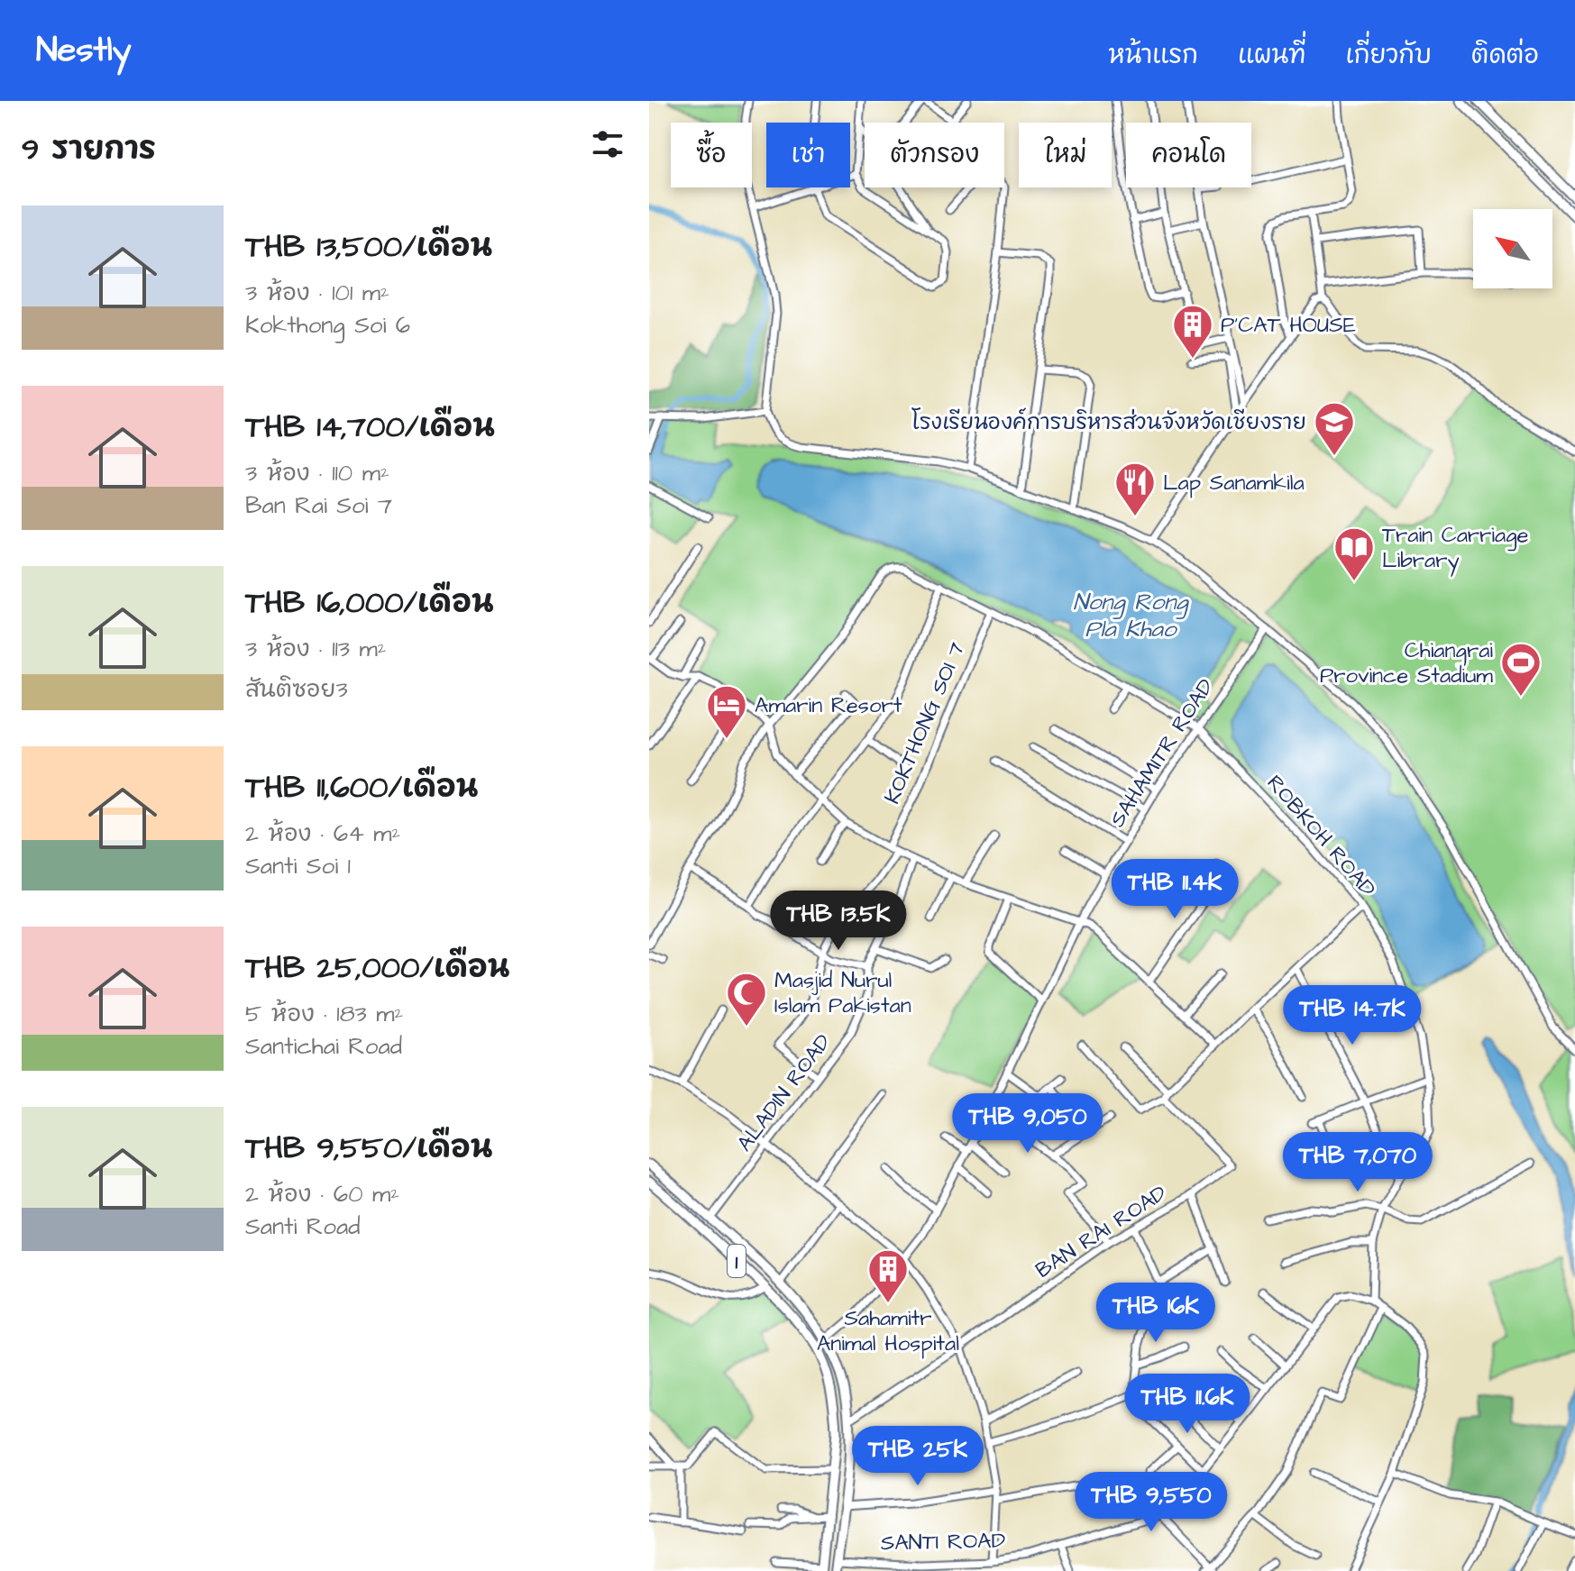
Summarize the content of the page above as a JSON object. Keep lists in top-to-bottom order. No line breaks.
{"streets":{"main road":["1"],"street":["KOKTHONG SOI 7","SAHAMITR ROAD","ROBKOH ROAD","ALADIN ROAD","BAN RAI ROAD","SANTI ROAD"]},"crossings":[["KOKTHONG SOI 7","ROBKOH ROAD"],["KOKTHONG SOI 7","ALADIN ROAD"],["SAHAMITR ROAD","ROBKOH ROAD"],["SAHAMITR ROAD","1"],["ALADIN ROAD","1"],["BAN RAI ROAD","1"],["1","SANTI ROAD"]],"water":["Nong Rong Pla Khao"],"places":{"building":["P'CAT HOUSE","Sahamitr Animal Hospital"],"school or university":["โรงเรียนองค์การบริหารส่วนจังหวัดเชียงราย"],"restaurant":["Lap Sanamkila"],"library":["Train Carriage Library"],"sports":["Chiangrai Province Stadium"],"hotel":["Amarin Resort"],"mosque":["Masjid Nurul Islam Pakistan"]},"north":"top left","page":{"header":"Nestly","nav":["หน้าแรก","แผนที่","เกี่ยวกับ","ติดต่อ"],"heading":"9 รายการ","chip":["ซื้อ","เช่า","ตัวกรอง","ใหม่","คอนโด"],"list":[{"name":"THB 13,500/เดือน","note":"3 ห้อง · 101 m² · Kokthong Soi 6"},{"name":"THB 14,700/เดือน","note":"3 ห้อง · 110 m² · Ban Rai Soi 7"},{"name":"THB 16,000/เดือน","note":"3 ห้อง · 113 m² · สันติซอย3"},{"name":"THB 11,600/เดือน","note":"2 ห้อง · 64 m² · Santi Soi 1"},{"name":"THB 25,000/เดือน","note":"5 ห้อง · 183 m² · Santichai Road"},{"name":"THB 9,550/เดือน","note":"2 ห้อง · 60 m² · Santi Road"}],"price":["THB 11.4K","THB 13.5K","THB 14.7K","THB 9,050","THB 7,070","THB 16K","THB 11.6K","THB 25K","THB 9,550"]}}
